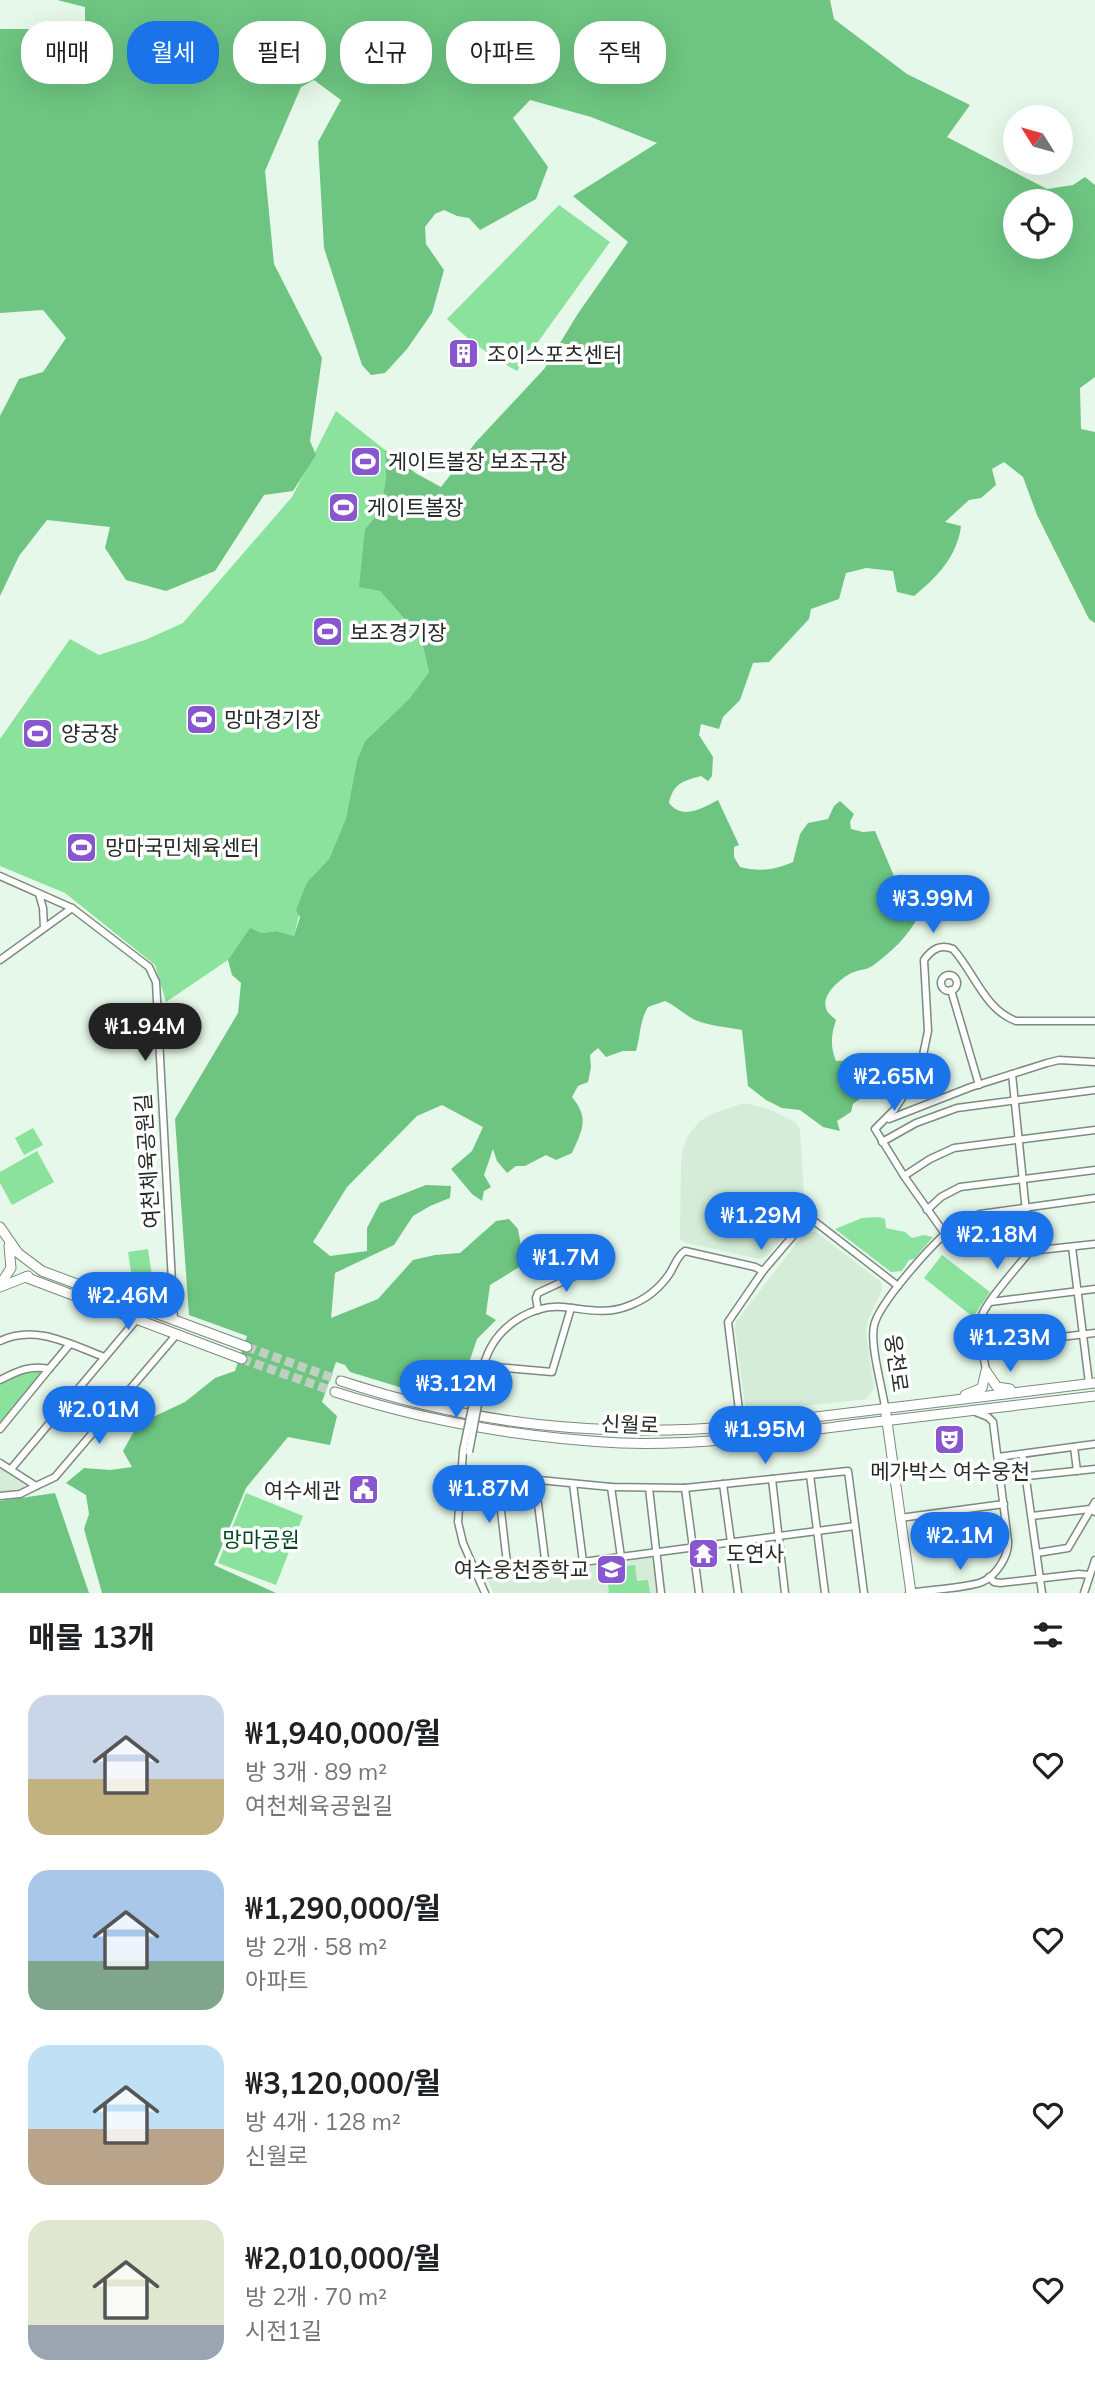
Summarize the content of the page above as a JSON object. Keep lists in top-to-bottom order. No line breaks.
{"streets":{"street":["여천체육공원길","웅천로","신월로"]},"crossings":[["웅천로","신월로"]],"parks":["망마공원"],"places":{"building":["조이스포츠센터"],"sports":["게이트볼장 보조구장","게이트볼장","보조경기장","망마경기장","양궁장","망마국민체육센터"],"theatre":["메가박스 여수웅천"],"public building":["여수세관"],"temple":["도연사"],"school or university":["여수웅천중학교"]},"north":"top left","page":{"chip":["매매","월세","필터","신규","아파트","주택"],"price":["₩3.99M","₩1.94M","₩2.65M","₩1.29M","₩2.18M","₩1.7M","₩2.46M","₩1.23M","₩3.12M","₩2.01M","₩1.95M","₩1.87M","₩2.1M"],"heading":"매물 13개","list":[{"name":"₩1,940,000/월","note":"방 3개 · 89 m² · 여천체육공원길"},{"name":"₩1,290,000/월","note":"방 2개 · 58 m² · 아파트"},{"name":"₩3,120,000/월","note":"방 4개 · 128 m² · 신월로"},{"name":"₩2,010,000/월","note":"방 2개 · 70 m² · 시전1길"}]}}
